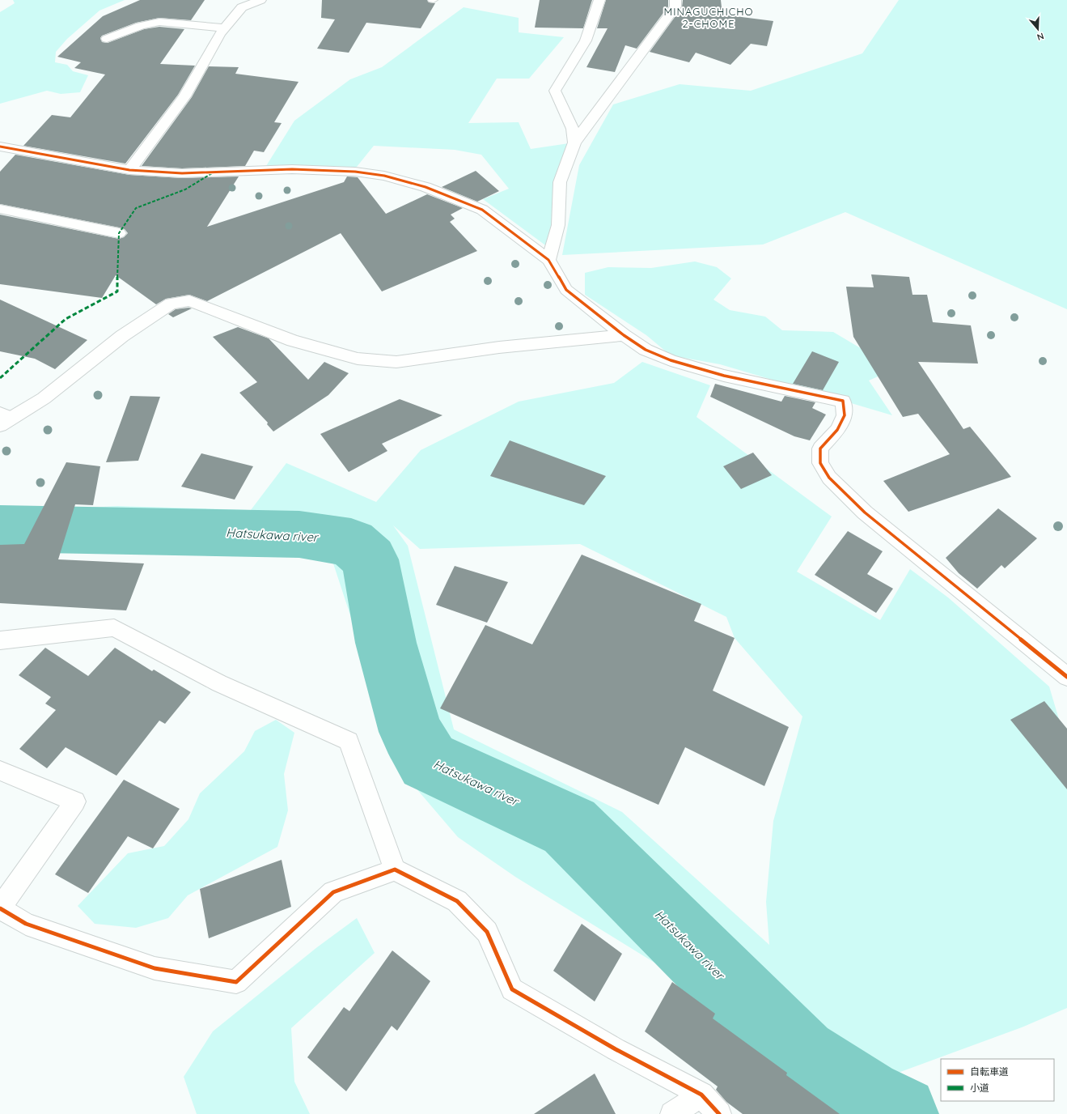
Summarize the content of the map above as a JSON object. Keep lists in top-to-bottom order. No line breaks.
{"districts":["MINAGUCHICHO 2-CHOME"],"water":["Hatsukawa river"],"legend":["自転車道","小道"],"north":"bottom"}
